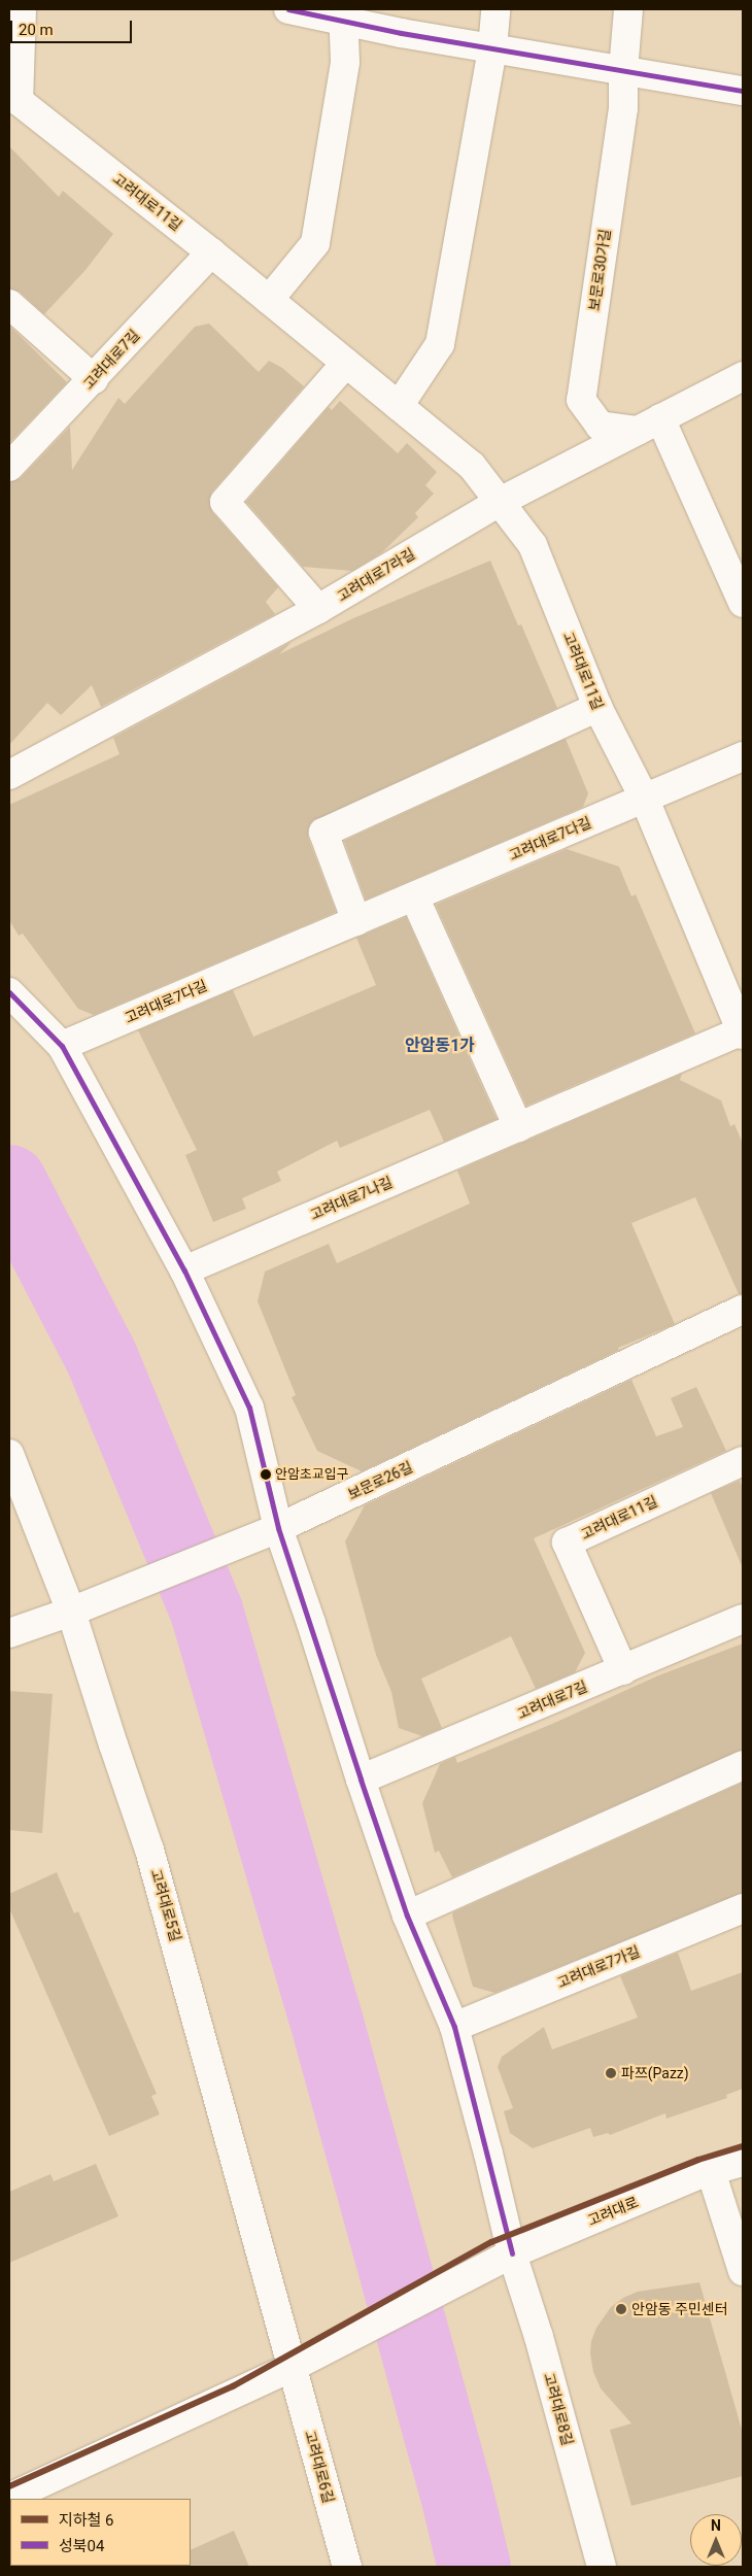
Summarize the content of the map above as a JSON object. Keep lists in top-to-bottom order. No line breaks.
{"streets":{"street":["고려대로11길","보문로30가길","고려대로7길","고려대로7라길","고려대로7다길","고려대로7나길","보문로26길","고려대로5길","고려대로7가길","고려대로","고려대로8길","고려대로6길"]},"crossings":[["고려대로11길","고려대로7길"],["고려대로11길","고려대로7라길"],["고려대로11길","고려대로7다길"],["고려대로11길","고려대로7나길"],["보문로30가길","고려대로7라길"],["보문로26길","고려대로5길"],["고려대로5길","고려대로"],["고려대로5길","고려대로6길"],["고려대로","고려대로8길"],["고려대로","고려대로6길"]],"districts":["안암동1가"],"places":["안암초교입구","파쯔(Pazz)","안암동 주민센터"],"lines":["transit line 성북04","metro line 6"],"legend":["지하철 6","성북04"],"scale_bar":"20 m","north":"top"}
